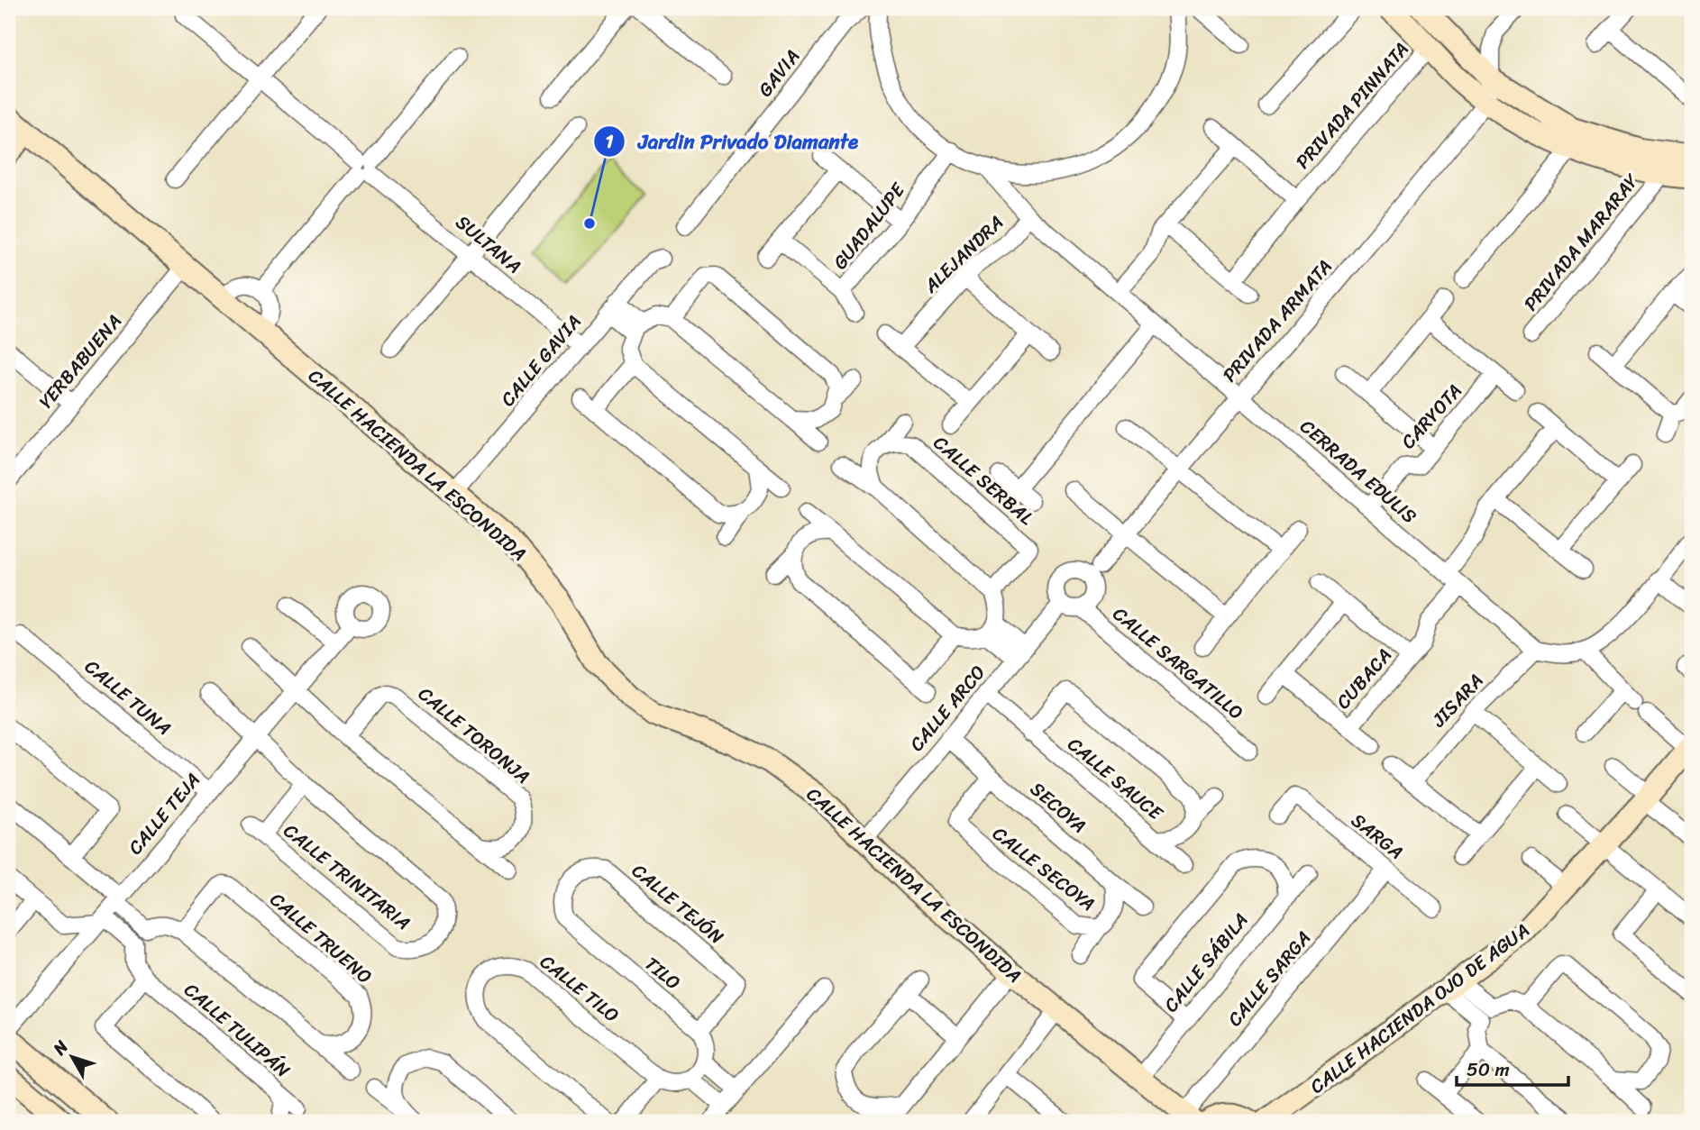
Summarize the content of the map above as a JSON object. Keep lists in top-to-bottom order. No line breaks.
{"streets":{"street":["GAVIA","PRIVADA PINNATA","GUADALUPE","PRIVADA MARARAY","SULTANA","ALEJANDRA","PRIVADA ARMATA","CALLE GAVIA","YERBABUENA","CARYOTA","CALLE HACIENDA LA ESCONDIDA","CERRADA EDULIS","CALLE SERBAL","CALLE SARGATILLO","CUBACA","CALLE TUNA","JISARA","CALLE ARCO","CALLE TORONJA","CALLE SAUCE","SECOYA","CALLE TEJA","SARGA","CALLE SECOYA","CALLE TRINITARIA","CALLE TEJÓN","CALLE TRUENO","CALLE SÁBILA","TILO","CALLE SARGA","CALLE TILO","CALLE HACIENDA OJO DE AGUA","CALLE TULIPÁN"]},"crossings":[["SULTANA","CALLE GAVIA"],["ALEJANDRA","CERRADA EDULIS"],["PRIVADA ARMATA","CERRADA EDULIS"],["CALLE GAVIA","CALLE HACIENDA LA ESCONDIDA"],["YERBABUENA","CALLE HACIENDA LA ESCONDIDA"],["CARYOTA","CERRADA EDULIS"],["CALLE HACIENDA LA ESCONDIDA","CALLE ARCO"],["CALLE HACIENDA LA ESCONDIDA","CALLE SÁBILA"],["CALLE HACIENDA LA ESCONDIDA","CALLE SARGA"],["CERRADA EDULIS","CUBACA"],["CERRADA EDULIS","JISARA"],["CALLE SARGATILLO","CALLE ARCO"],["CALLE TUNA","CALLE TEJA"],["CALLE ARCO","CALLE SAUCE"],["CALLE ARCO","SECOYA"],["SECOYA","CALLE SECOYA"],["CALLE TEJA","CALLE TRINITARIA"],["CALLE TEJA","CALLE TULIPÁN"],["SARGA","CALLE SARGA"],["CALLE TEJÓN","TILO"]],"places":["Jardin Privado Diamante"],"scale_bar":"50 m","north":"top left"}
